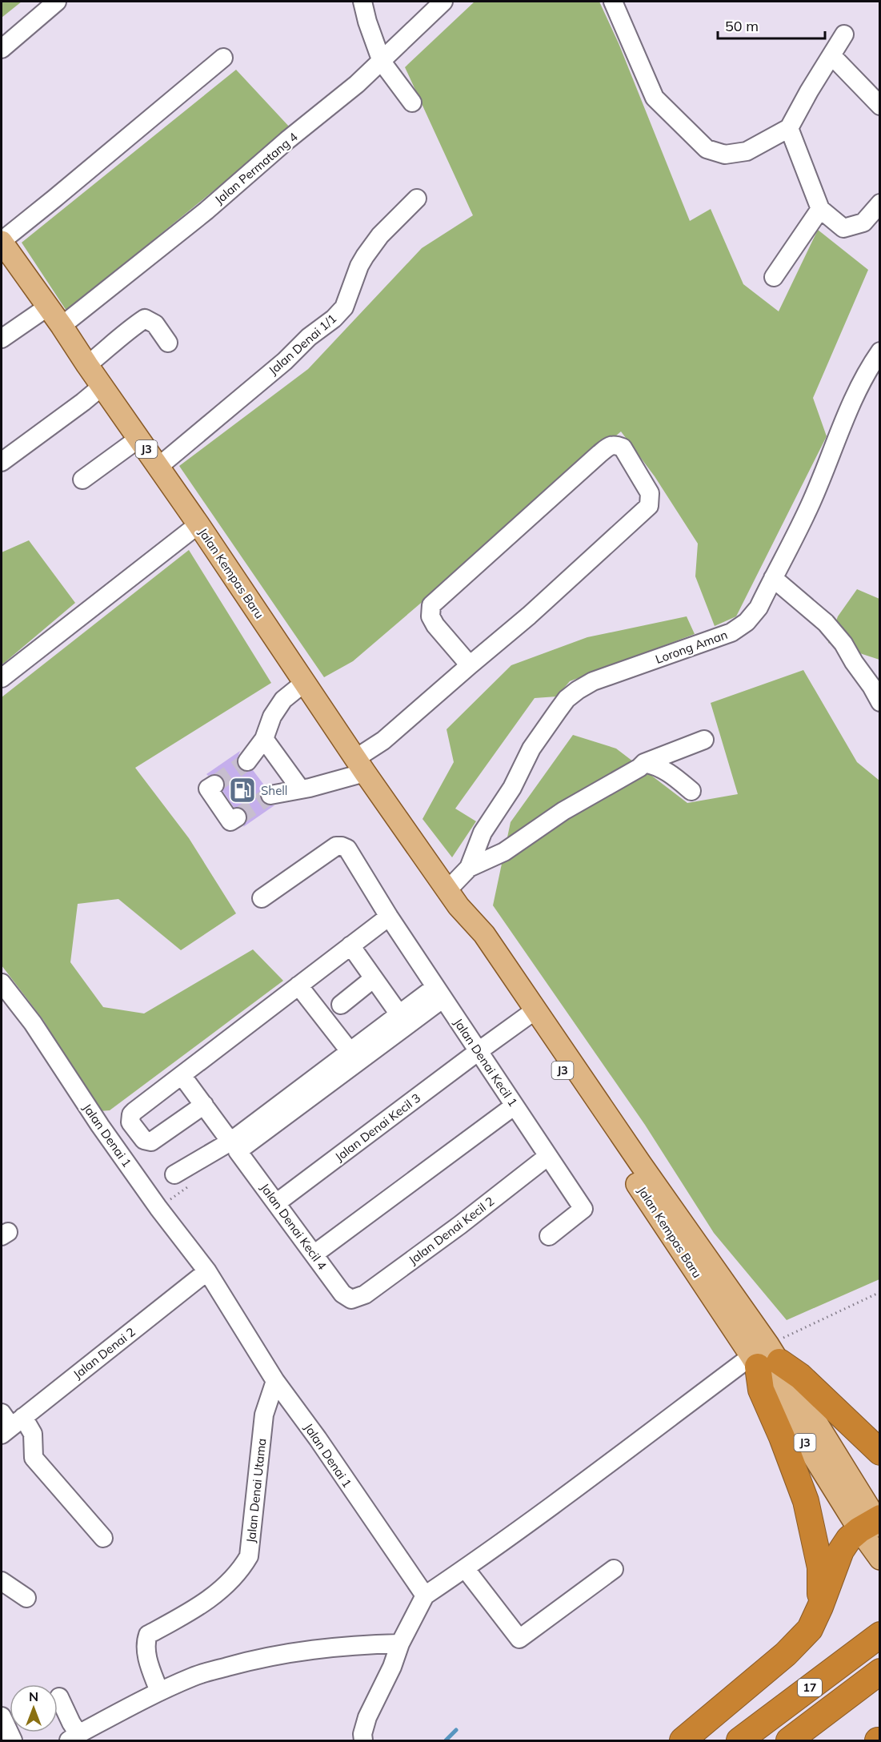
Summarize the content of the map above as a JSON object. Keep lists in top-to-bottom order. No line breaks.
{"streets":{"highway":["17"],"main road":["J3","Jalan Kempas Baru"],"street":["Jalan Permatang 4","Jalan Denai 1/1","Lorong Aman","Jalan Denai Kecil 1","Jalan Denai Kecil 3","Jalan Denai 1","Jalan Denai Kecil 4","Jalan Denai Kecil 2","Jalan Denai 2","Jalan Denai Utama"]},"crossings":[["Jalan Permatang 4","Jalan Kempas Baru"],["Jalan Denai 1/1","Jalan Kempas Baru"],["Jalan Kempas Baru","Lorong Aman"],["Jalan Kempas Baru","Jalan Denai Kecil 3"],["Jalan Denai Kecil 1","Jalan Denai Kecil 3"],["Jalan Denai Kecil 1","Jalan Denai Kecil 2"],["Jalan Denai Kecil 3","Jalan Denai Kecil 4"],["Jalan Denai 1","Jalan Denai 2"],["Jalan Denai 1","Jalan Denai Utama"],["Jalan Denai Kecil 4","Jalan Denai Kecil 2"]],"places":{"fuel station":["Shell"]},"scale_bar":"50 m","north":"top"}
